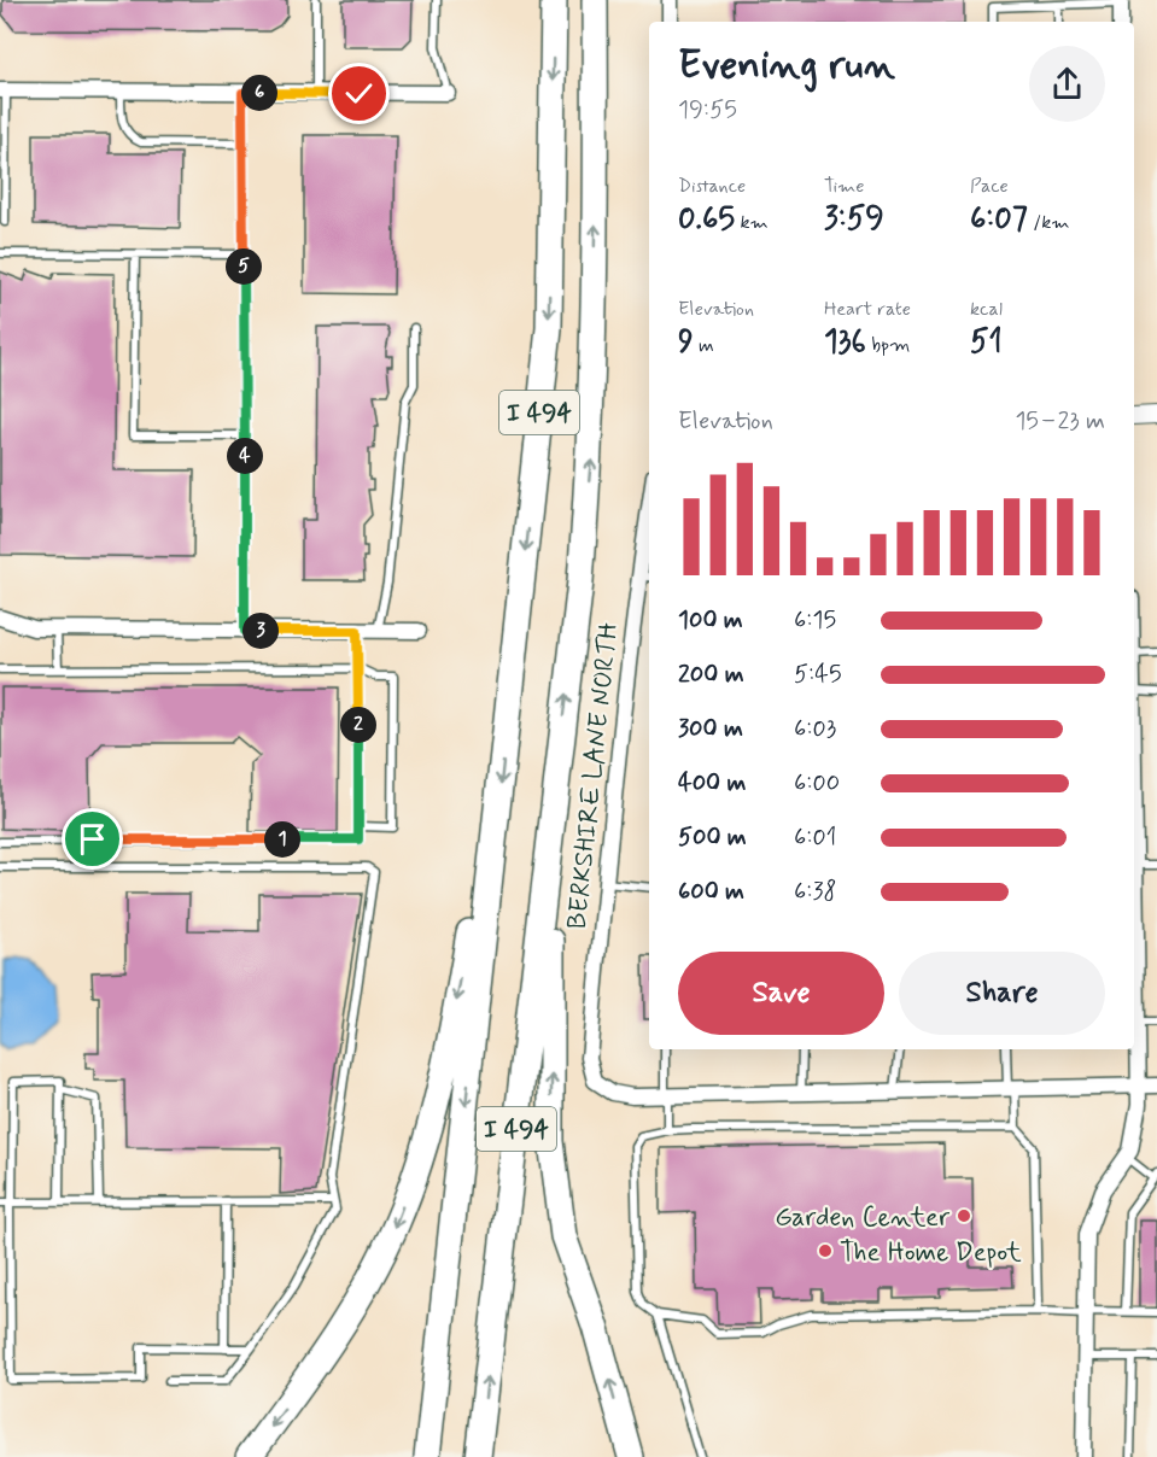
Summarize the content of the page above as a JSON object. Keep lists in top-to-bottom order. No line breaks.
{"streets":{"highway":["I 494"],"street":["BERKSHIRE LANE NORTH"]},"places":["Garden Center","The Home Depot"],"page":{"heading":["Evening run","19:55"],"pins":["6","5","4","3","2","1"],"stats":[["Distance","0.65 km"],["Time","3:59"],["Pace","6:07 /km"],["Elevation","9 m"],["Heart rate","136 bpm"],["kcal","51"]],"chart":["Elevation","15–23 m"],"list":[{"name":"100 m","note":"6:15"},{"name":"200 m","note":"5:45"},{"name":"300 m","note":"6:03"},{"name":"400 m","note":"6:00"},{"name":"500 m","note":"6:01"},{"name":"600 m","note":"6:38"}],"buttons":["Save","Share"]}}
